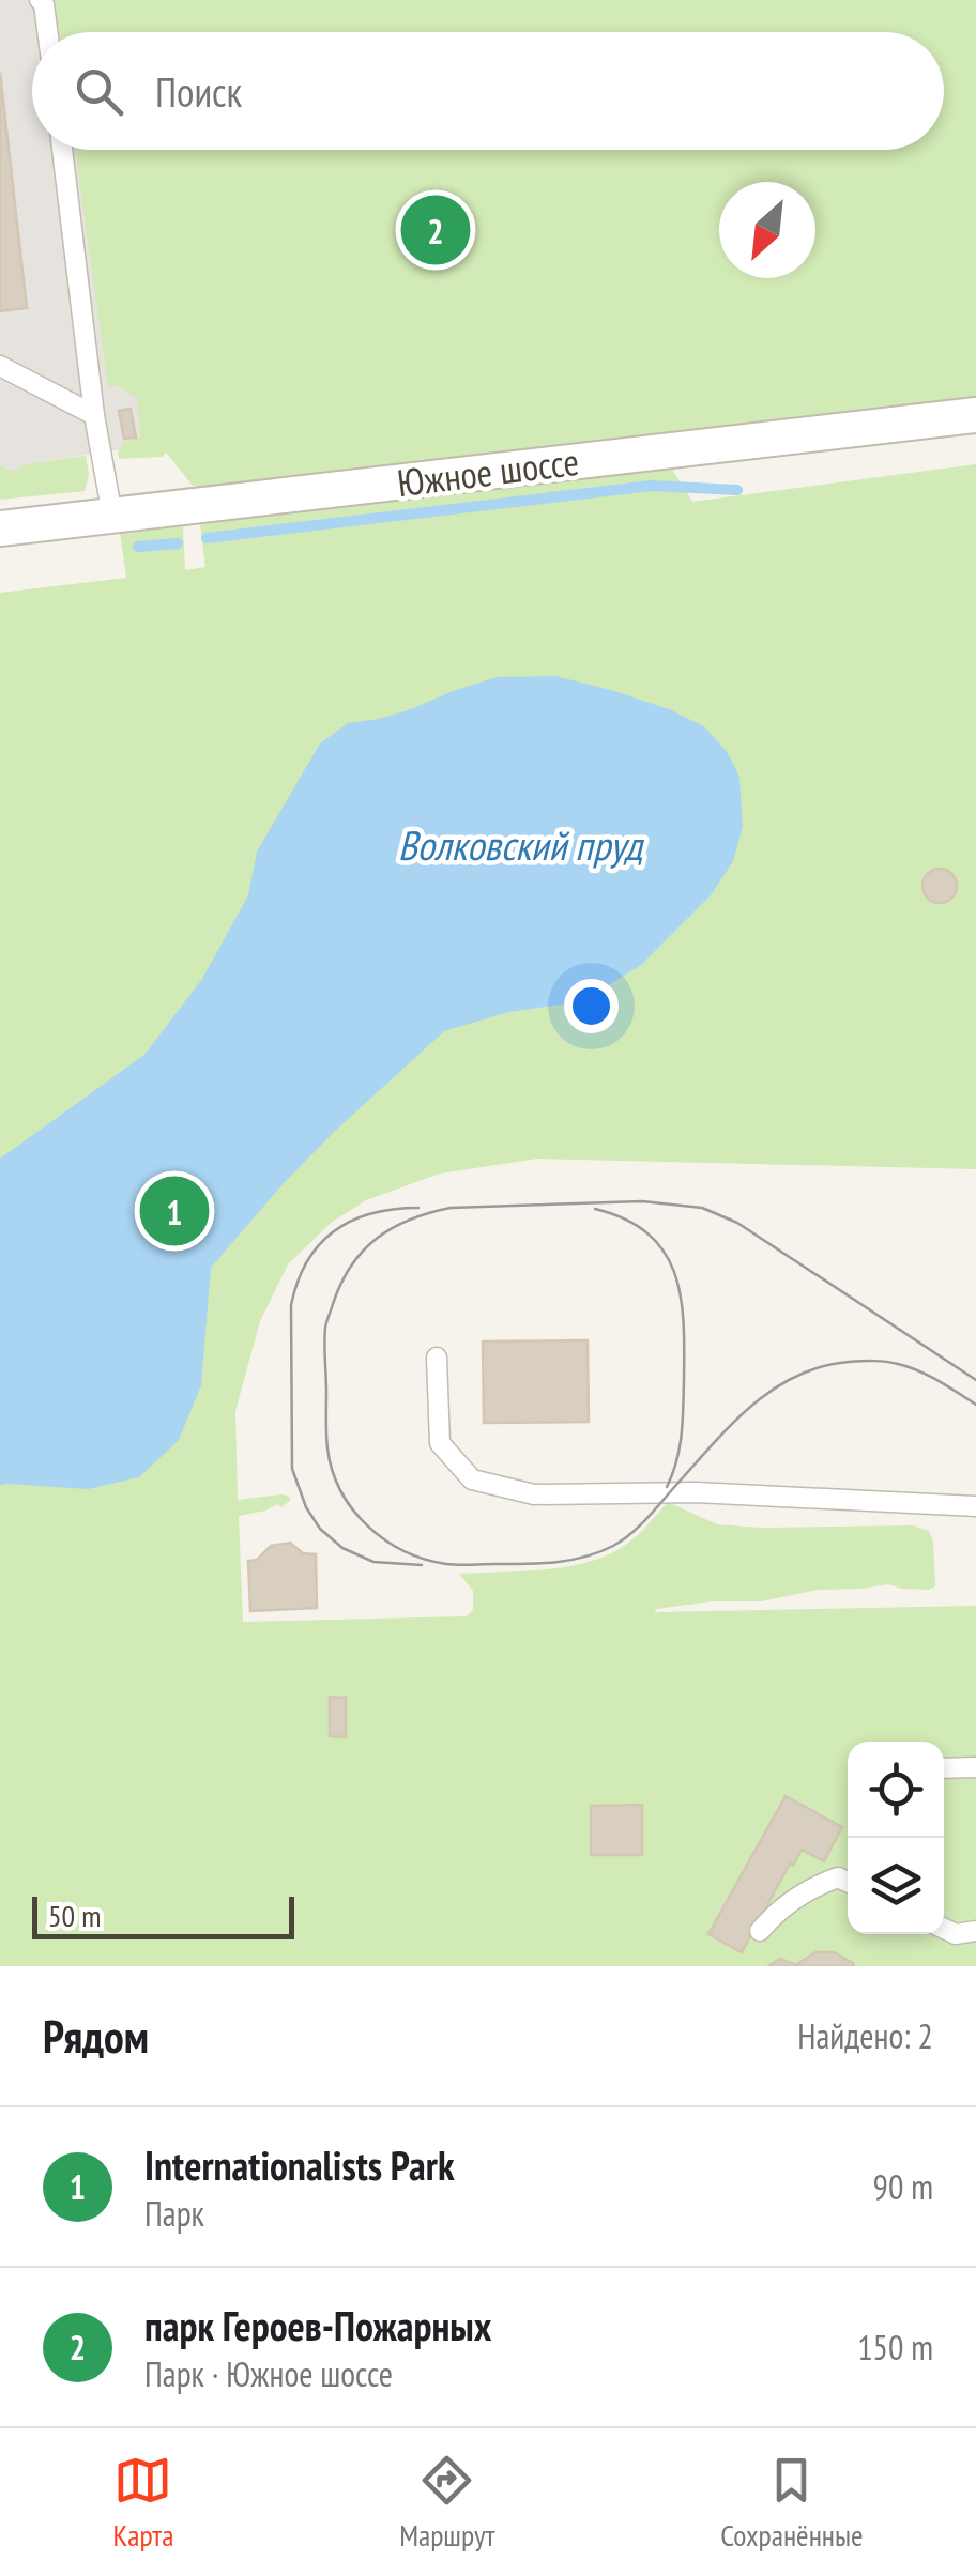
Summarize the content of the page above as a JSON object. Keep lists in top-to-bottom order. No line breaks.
{"streets":{"street":["Южное шоссе"]},"water":["Волковский пруд"],"scale_bar":"50 m","north":"bottom left","page":{"search":"Поиск","pins":["2","1"],"scale":"50 m","heading":["Рядом","Найдено: 2"],"list":[{"mark":"1","name":"Internationalists Park","note":"Парк","value":"90 m"},{"mark":"2","name":"парк Героев-Пожарных","note":"Парк · Южное шоссе","value":"150 m"}],"nav":["Карта","Маршрут","Сохранённые"]}}
